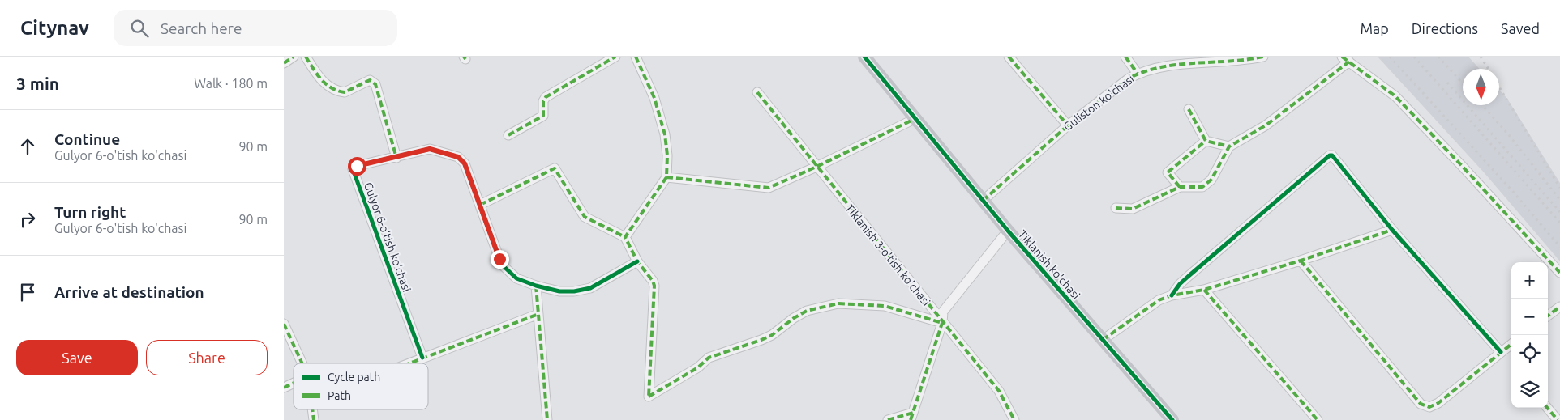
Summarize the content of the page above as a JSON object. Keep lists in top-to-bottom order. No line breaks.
{"streets":{"street":["Guliston ko'chasi","Gulyor 6-o'tish ko'chasi","Tiklanish 3-o'tish ko'chasi","Tiklanish ko'chasi"]},"crossings":[["Guliston ko'chasi","Tiklanish ko'chasi"]],"legend":["Cycle path","Path"],"north":"bottom","page":{"header":"Citynav","search":"Search here","nav":["Map","Directions","Saved"],"heading":["3 min","Walk · 180 m"],"list":[["Continue","Gulyor 6-o'tish ko'chasi","90 m"],["Turn right","Gulyor 6-o'tish ko'chasi","90 m"],"Arrive at destination"],"map_buttons":["+","−"],"buttons":["Save","Share"]}}
